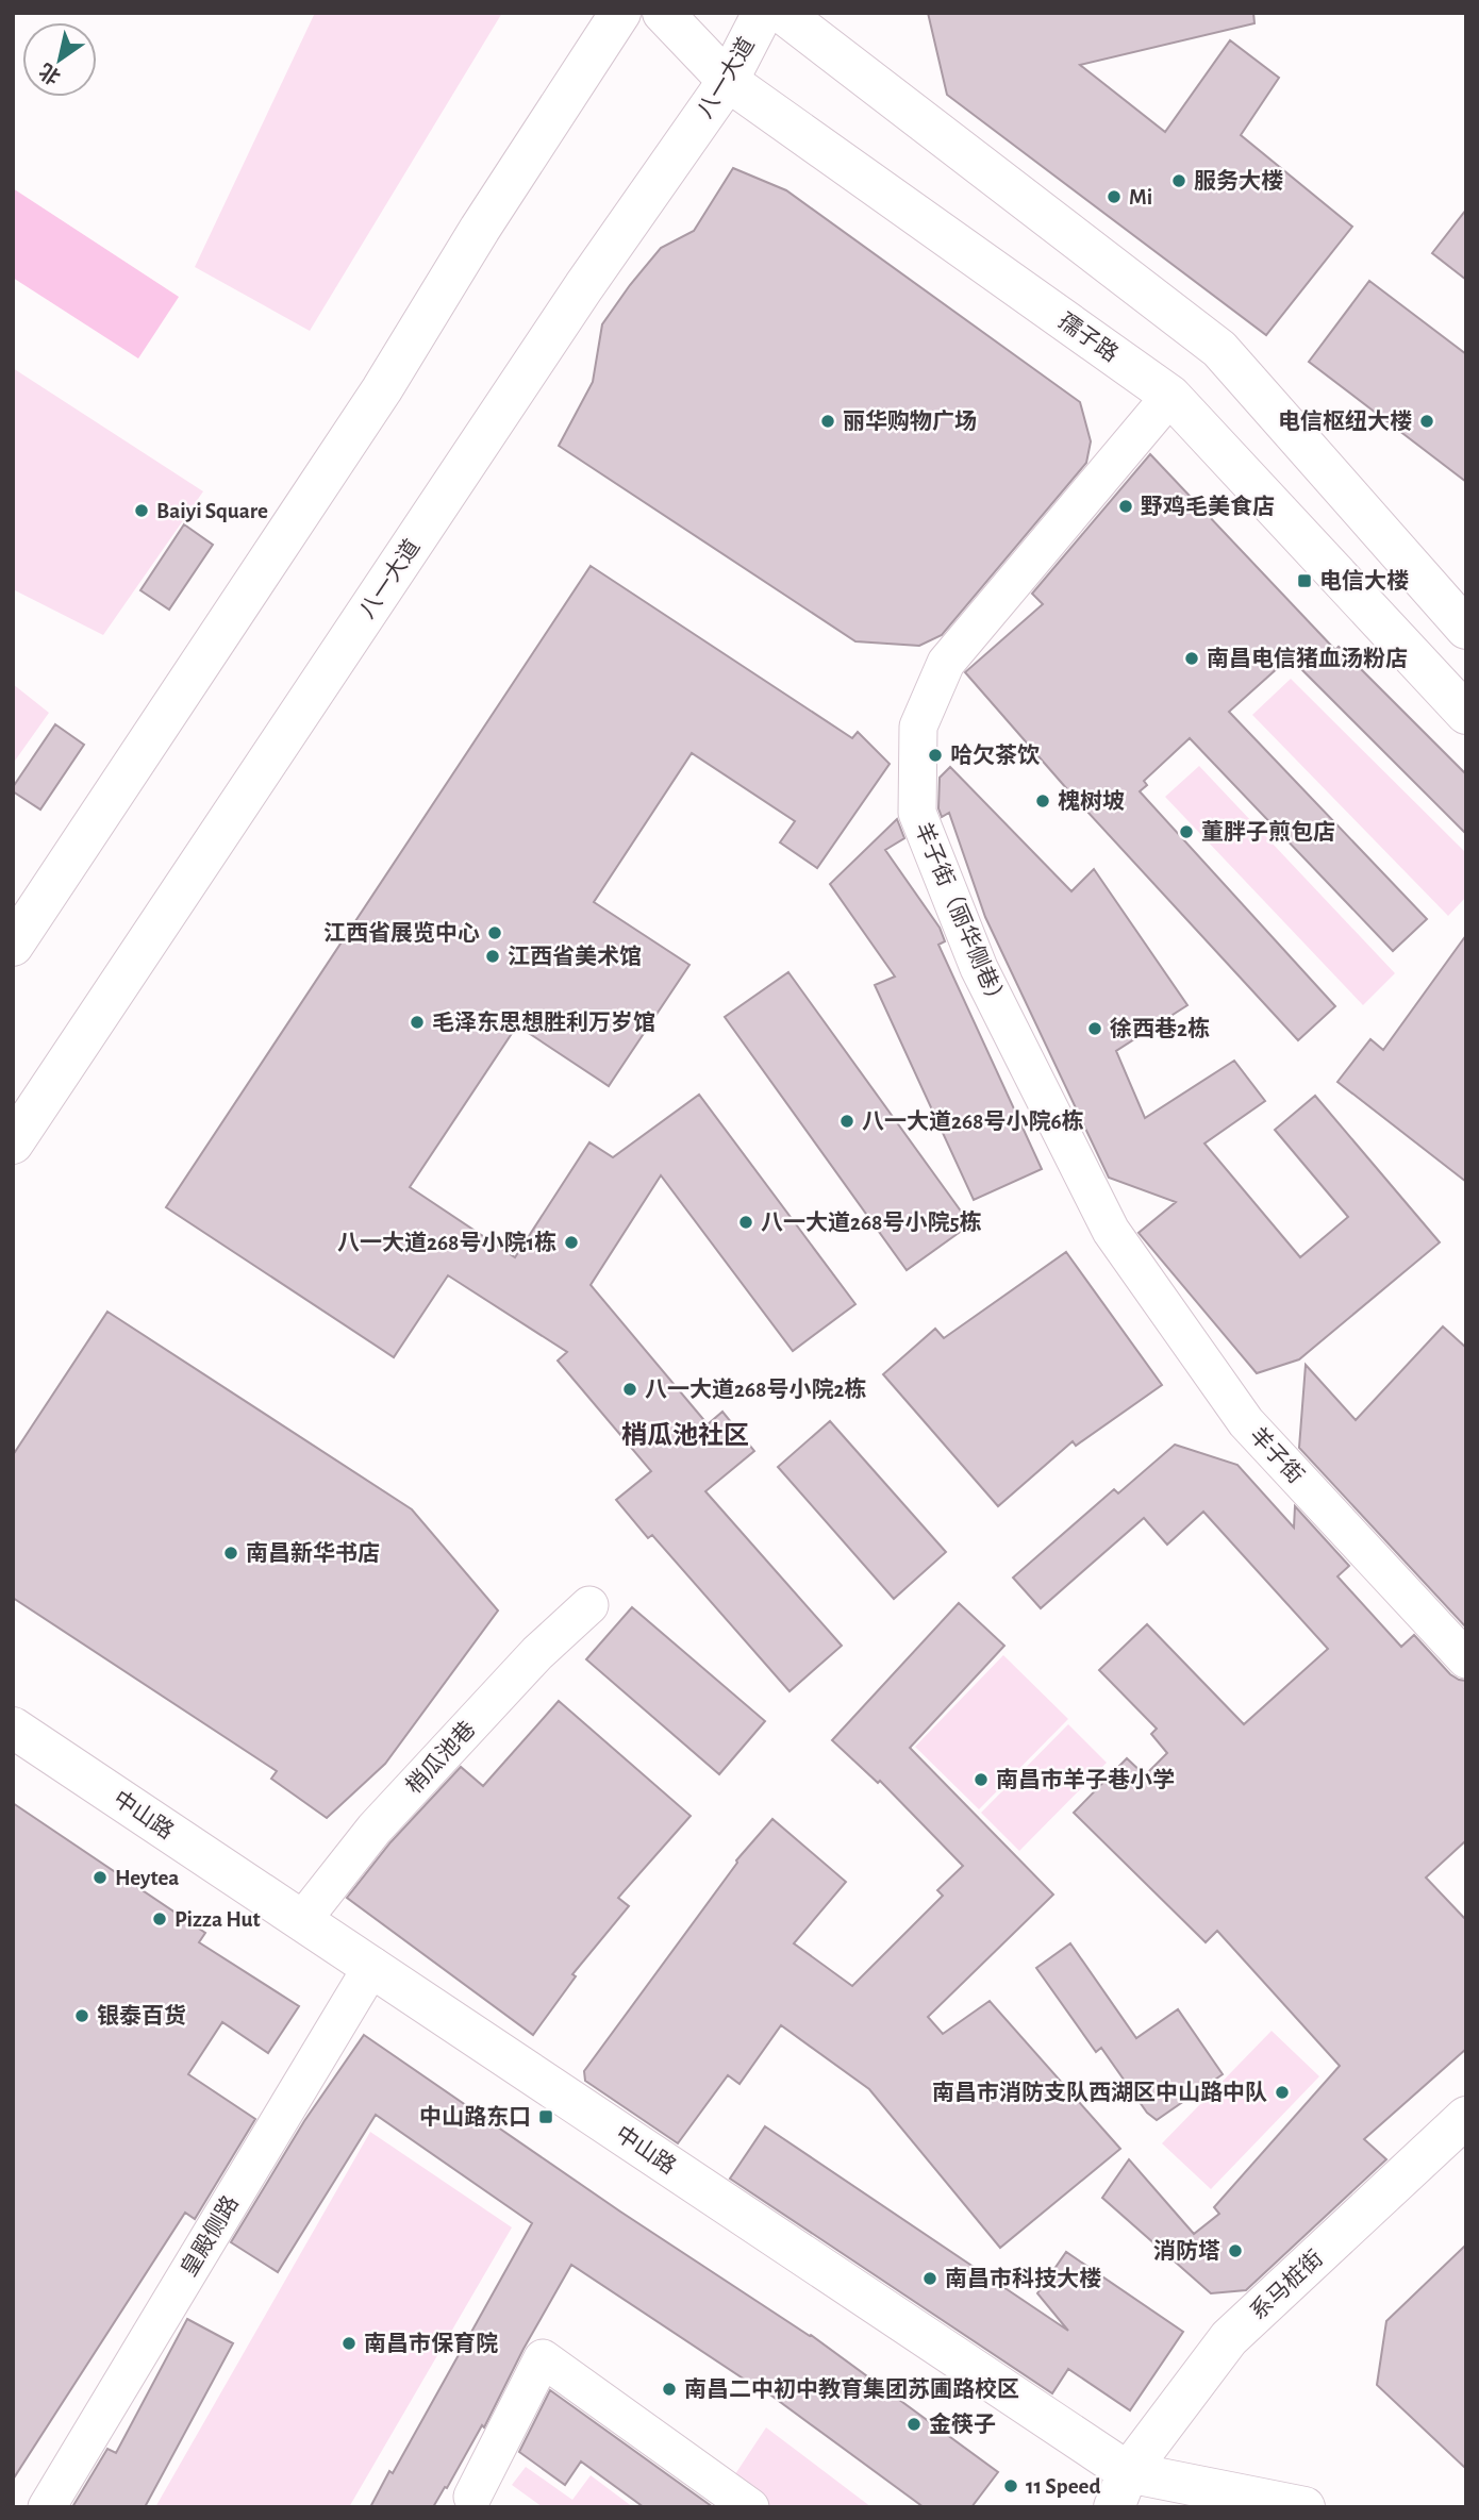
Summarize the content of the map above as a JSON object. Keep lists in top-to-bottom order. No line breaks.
{"streets":{"main road":["八一大道","孺子路","中山路","系马桩街"],"street":["羊子街（丽华侧巷）","羊子街","梢瓜池巷","皇殿侧路"]},"crossings":[["八一大道","孺子路"],["孺子路","羊子街（丽华侧巷）"],["羊子街（丽华侧巷）","羊子街"],["梢瓜池巷","中山路"],["中山路","皇殿侧路"],["中山路","系马桩街"]],"districts":["梢瓜池社区"],"places":{"other":["服务大楼","Mi","丽华购物广场","电信枢纽大楼","野鸡毛美食店","Baiyi Square","南昌电信猪血汤粉店","哈欠茶饮","槐树坡","董胖子煎包店","江西省展览中心","江西省美术馆","毛泽东思想胜利万岁馆","徐西巷2栋","八一大道268号小院6栋","八一大道268号小院5栋","八一大道268号小院1栋","八一大道268号小院2栋","南昌新华书店","南昌市羊子巷小学","Heytea","Pizza Hut","银泰百货","南昌市消防支队西湖区中山路中队","消防塔","南昌市科技大楼","南昌市保育院","南昌二中初中教育集团苏圃路校区","金筷子","11 Speed"],"transit":["电信大楼","中山路东口"]},"north":"bottom left"}
